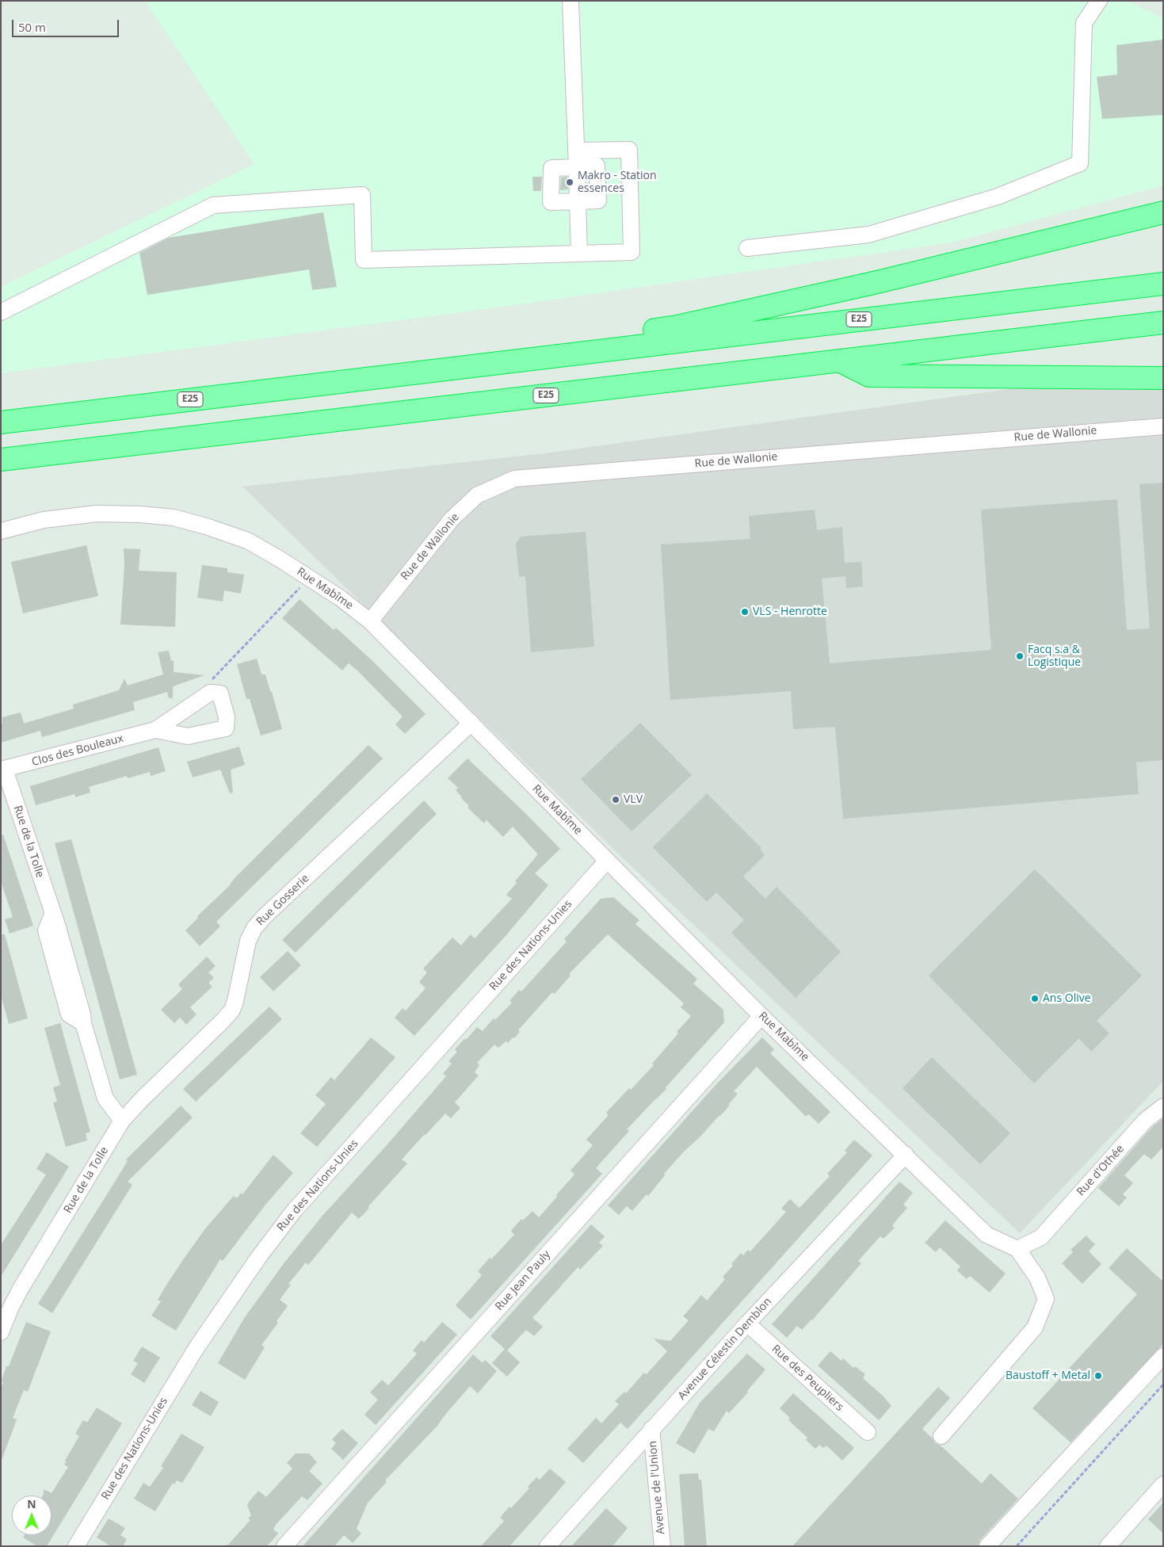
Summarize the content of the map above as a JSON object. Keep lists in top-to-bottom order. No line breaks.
{"streets":{"highway":["E25"],"street":["Rue de Wallonie","Rue Mabîme","Clos des Bouleaux","Rue de la Tolle","Rue Gosserie","Rue des Nations-Unies","Rue d'Othée","Rue Jean Pauly","Avenue Célestin Demblon","Rue des Peupliers","Avenue de l'Union"]},"crossings":[["Rue de Wallonie","Rue Mabîme"],["Rue Mabîme","Rue Gosserie"],["Rue Mabîme","Rue des Nations-Unies"],["Rue Mabîme","Rue d'Othée"],["Rue Mabîme","Rue Jean Pauly"],["Rue Mabîme","Avenue Célestin Demblon"],["Clos des Bouleaux","Rue de la Tolle"],["Rue de la Tolle","Rue Gosserie"],["Avenue Célestin Demblon","Rue des Peupliers"],["Avenue Célestin Demblon","Avenue de l'Union"]],"places":["Makro - Station essences","VLS - Henrotte","Facq s.a & Logistique","VLV","Ans Olive","Baustoff + Metal"],"scale_bar":"50 m","north":"top"}
